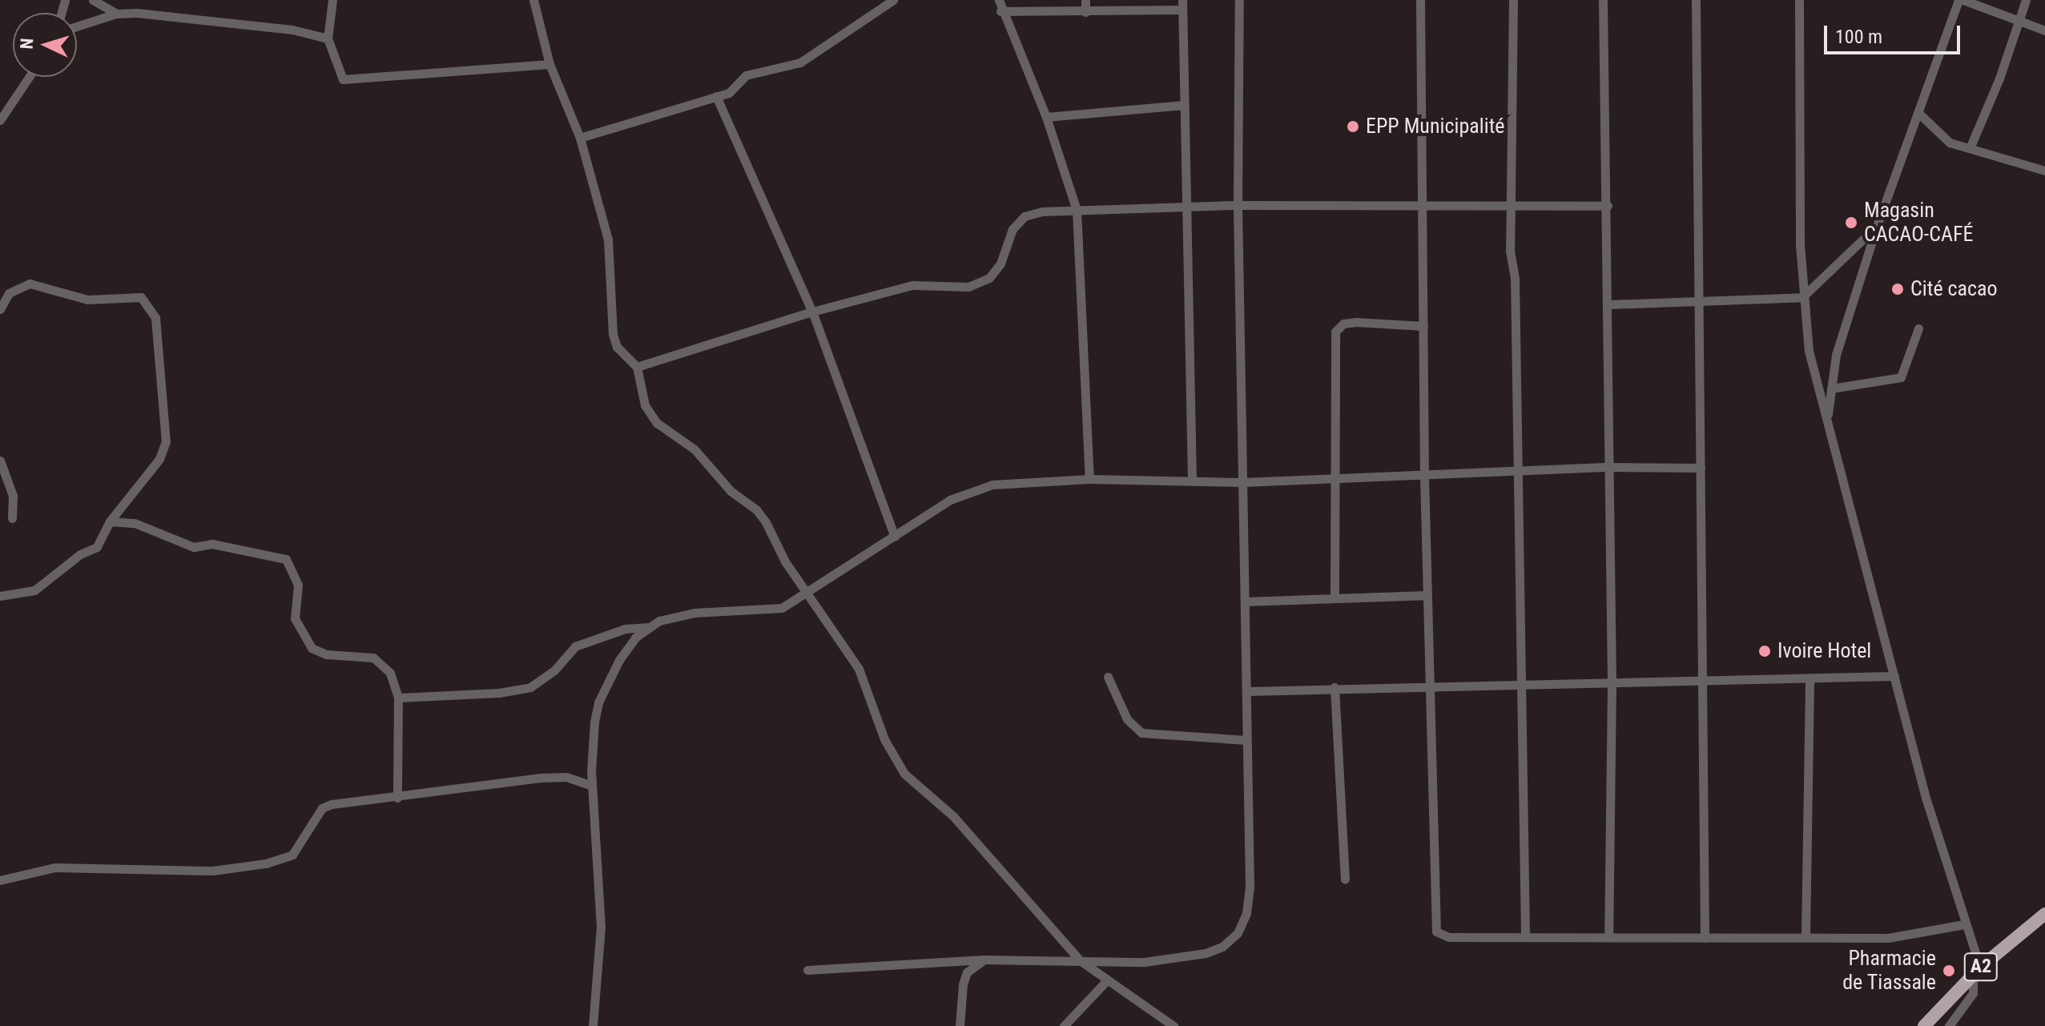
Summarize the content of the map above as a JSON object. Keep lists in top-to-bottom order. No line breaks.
{"streets":{"main road":["A2"]},"places":["EPP Municipalité","Magasin CACAO-CAFÉ","Cité cacao","Ivoire Hotel","Pharmacie de Tiassale"],"scale_bar":"100 m","north":"left"}
